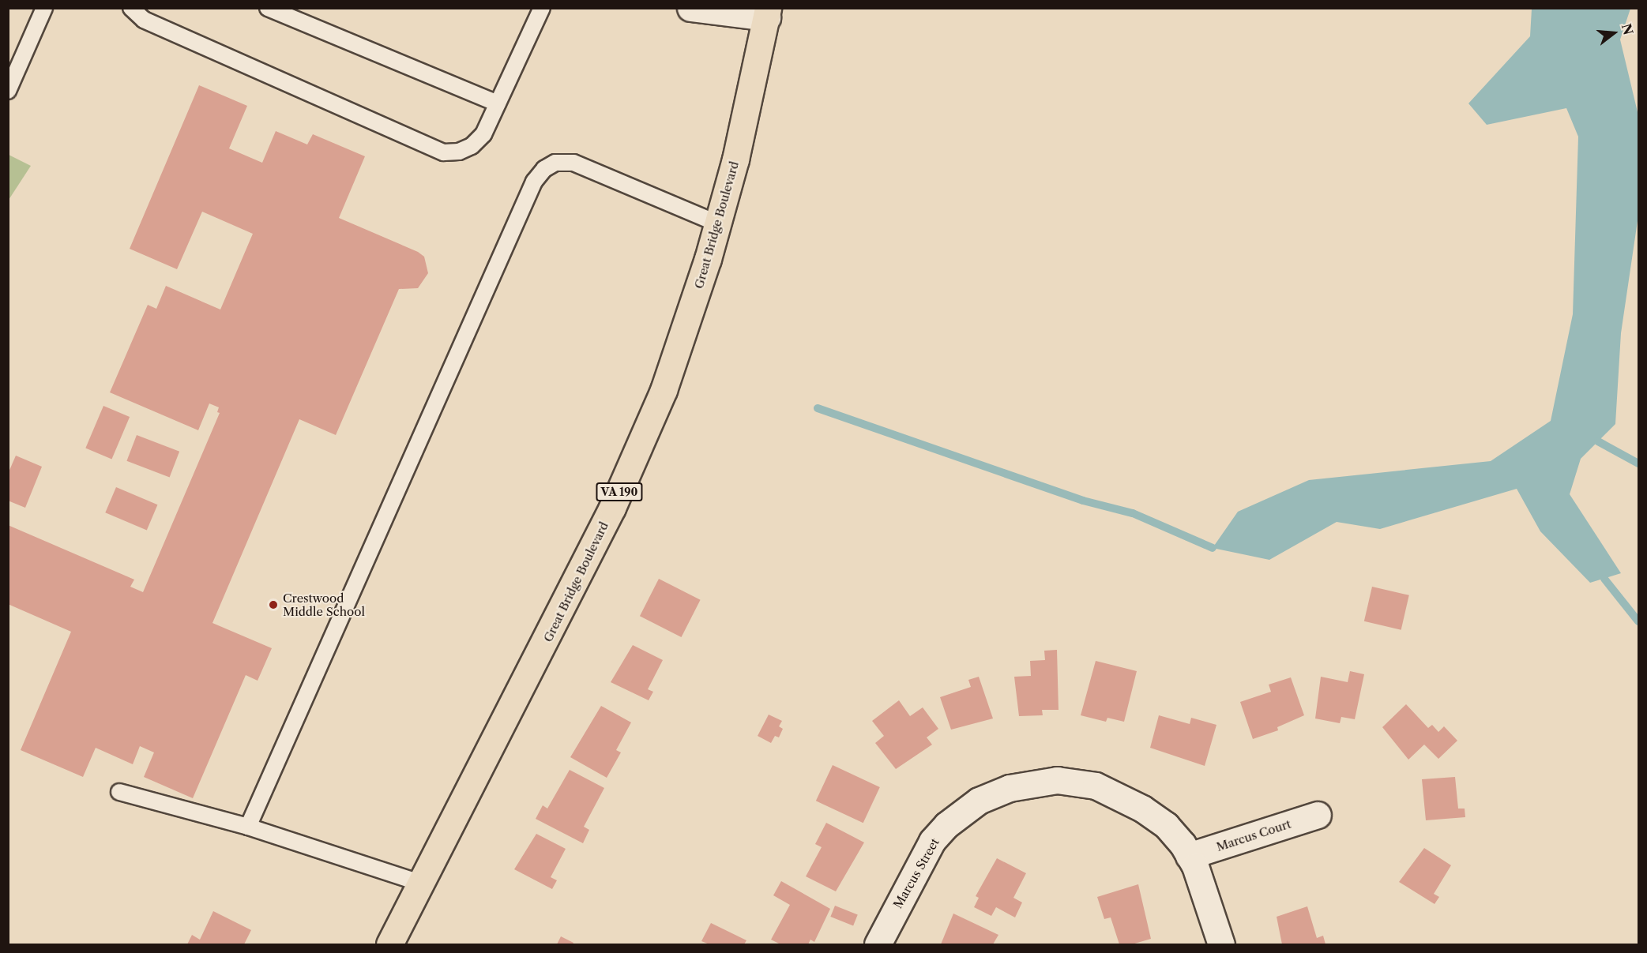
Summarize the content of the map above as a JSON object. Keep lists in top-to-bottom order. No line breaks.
{"streets":{"main road":["Great Bridge Boulevard","VA 190"],"street":["Marcus Court","Marcus Street"]},"crossings":[["Marcus Court","Marcus Street"]],"places":["Crestwood Middle School"],"north":"right"}
